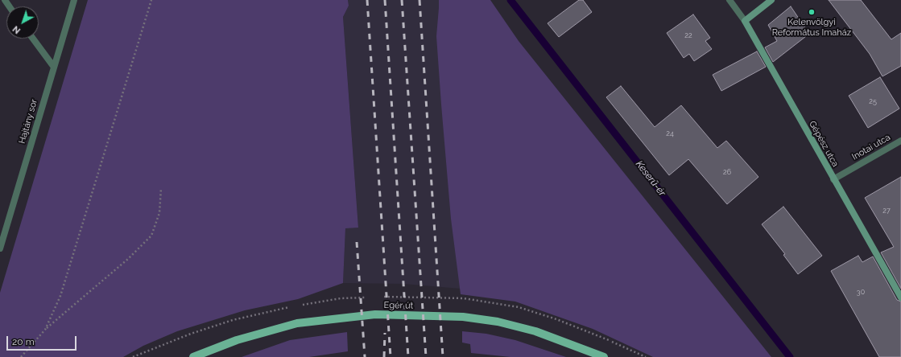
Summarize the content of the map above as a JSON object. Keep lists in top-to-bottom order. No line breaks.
{"streets":{"main road":["Egér út"],"street":["Hajtány sor","Gépész utca","Inotai utca"]},"crossings":[["Gépész utca","Inotai utca"]],"water":["Keserű-ér"],"places":["Kelenvölgyi Református Imaház"],"house_numbers":["22","25","24","26","27","30"],"scale_bar":"20 m","north":"bottom left"}
